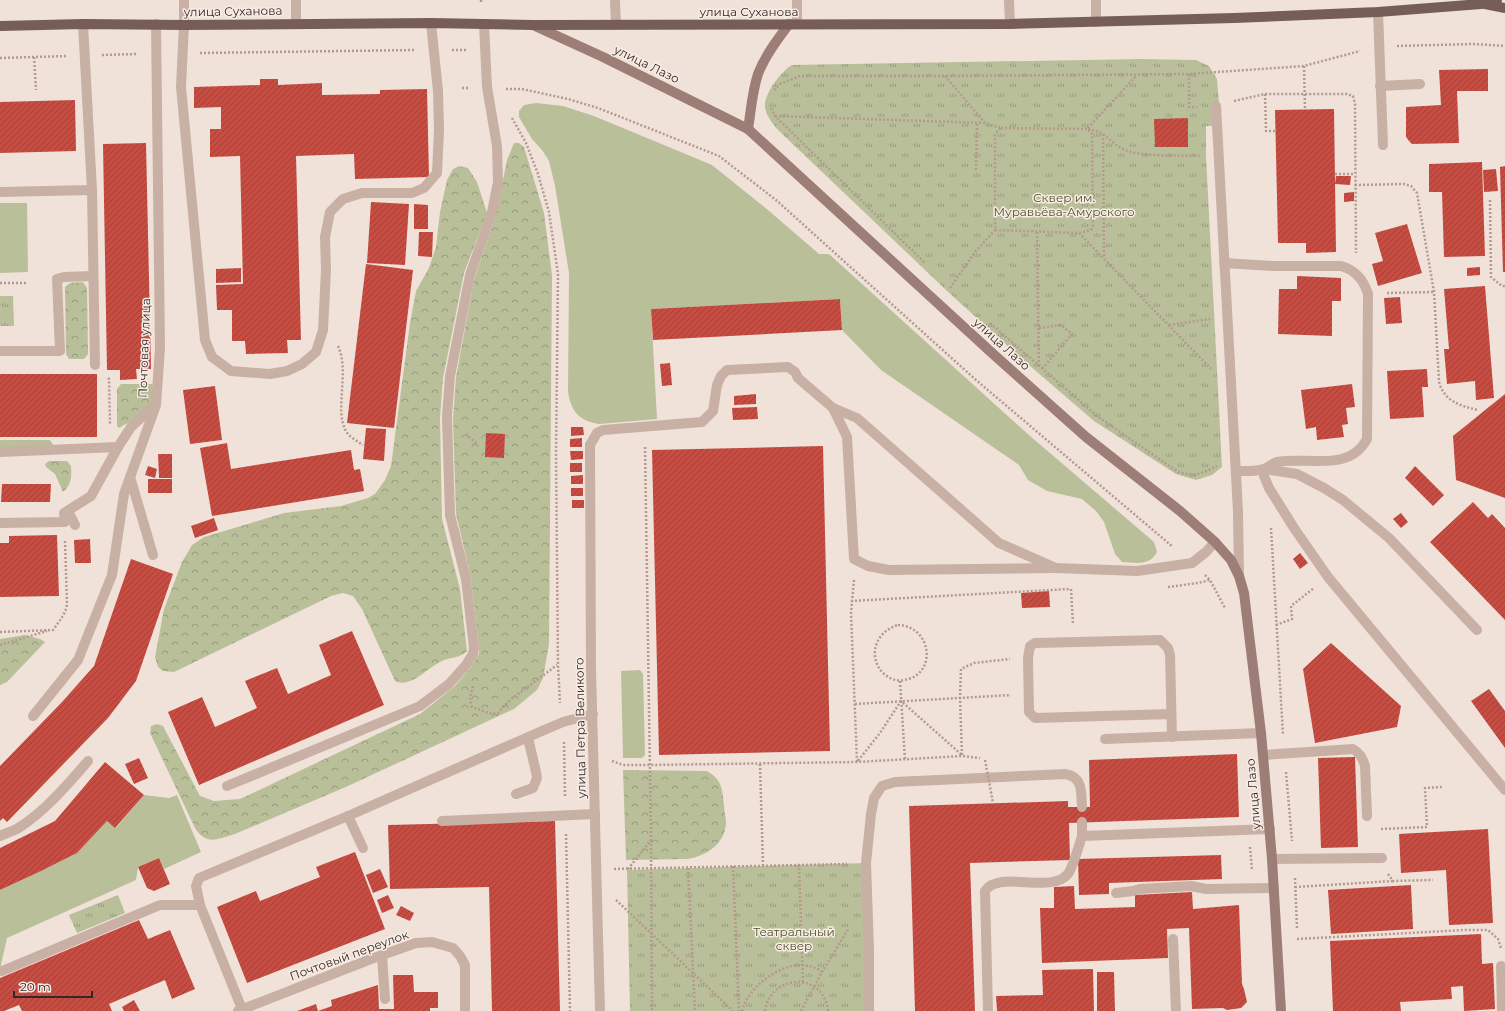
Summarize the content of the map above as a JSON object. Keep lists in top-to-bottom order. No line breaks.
{"streets":{"main road":["улица Суханова","улица Лазо"],"street":["Почтовая улица","улица Петра Великого","Почтовый переулок"]},"crossings":[["улица Суханова","улица Лазо"],["улица Суханова","Почтовая улица"]],"parks":["Сквер им. Муравьёва-Амурского","Театральный сквер"],"scale_bar":"20 m"}
